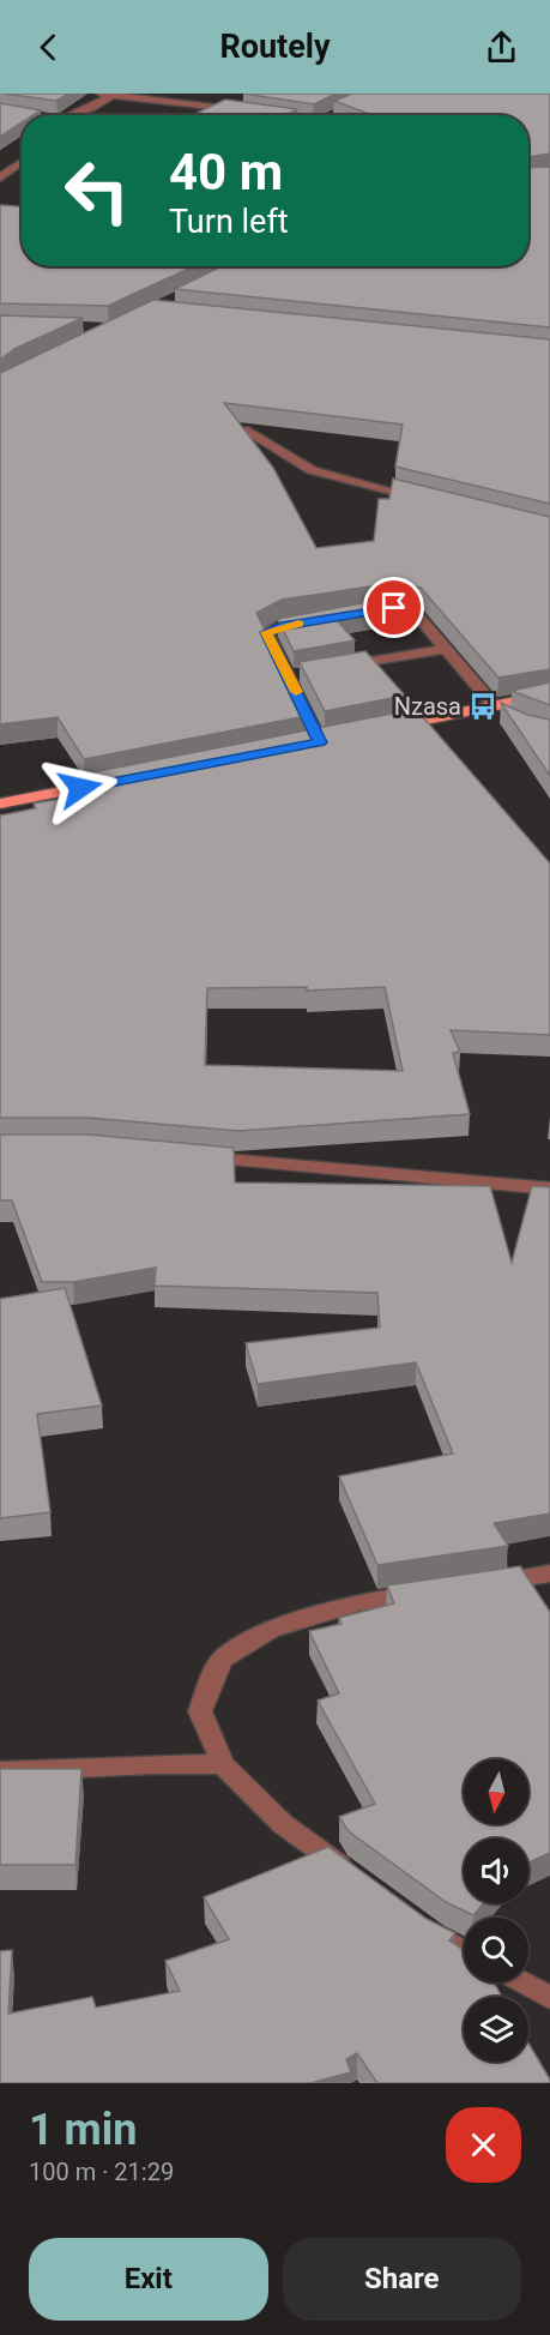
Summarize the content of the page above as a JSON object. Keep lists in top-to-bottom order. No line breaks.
{"places":{"bus stop":["Nzasa"]},"north":"bottom","page":{"header":"Routely","turn":["40 m","Turn left"],"heading":["1 min","100 m · 21:29"],"buttons":["Exit","Share"]}}
